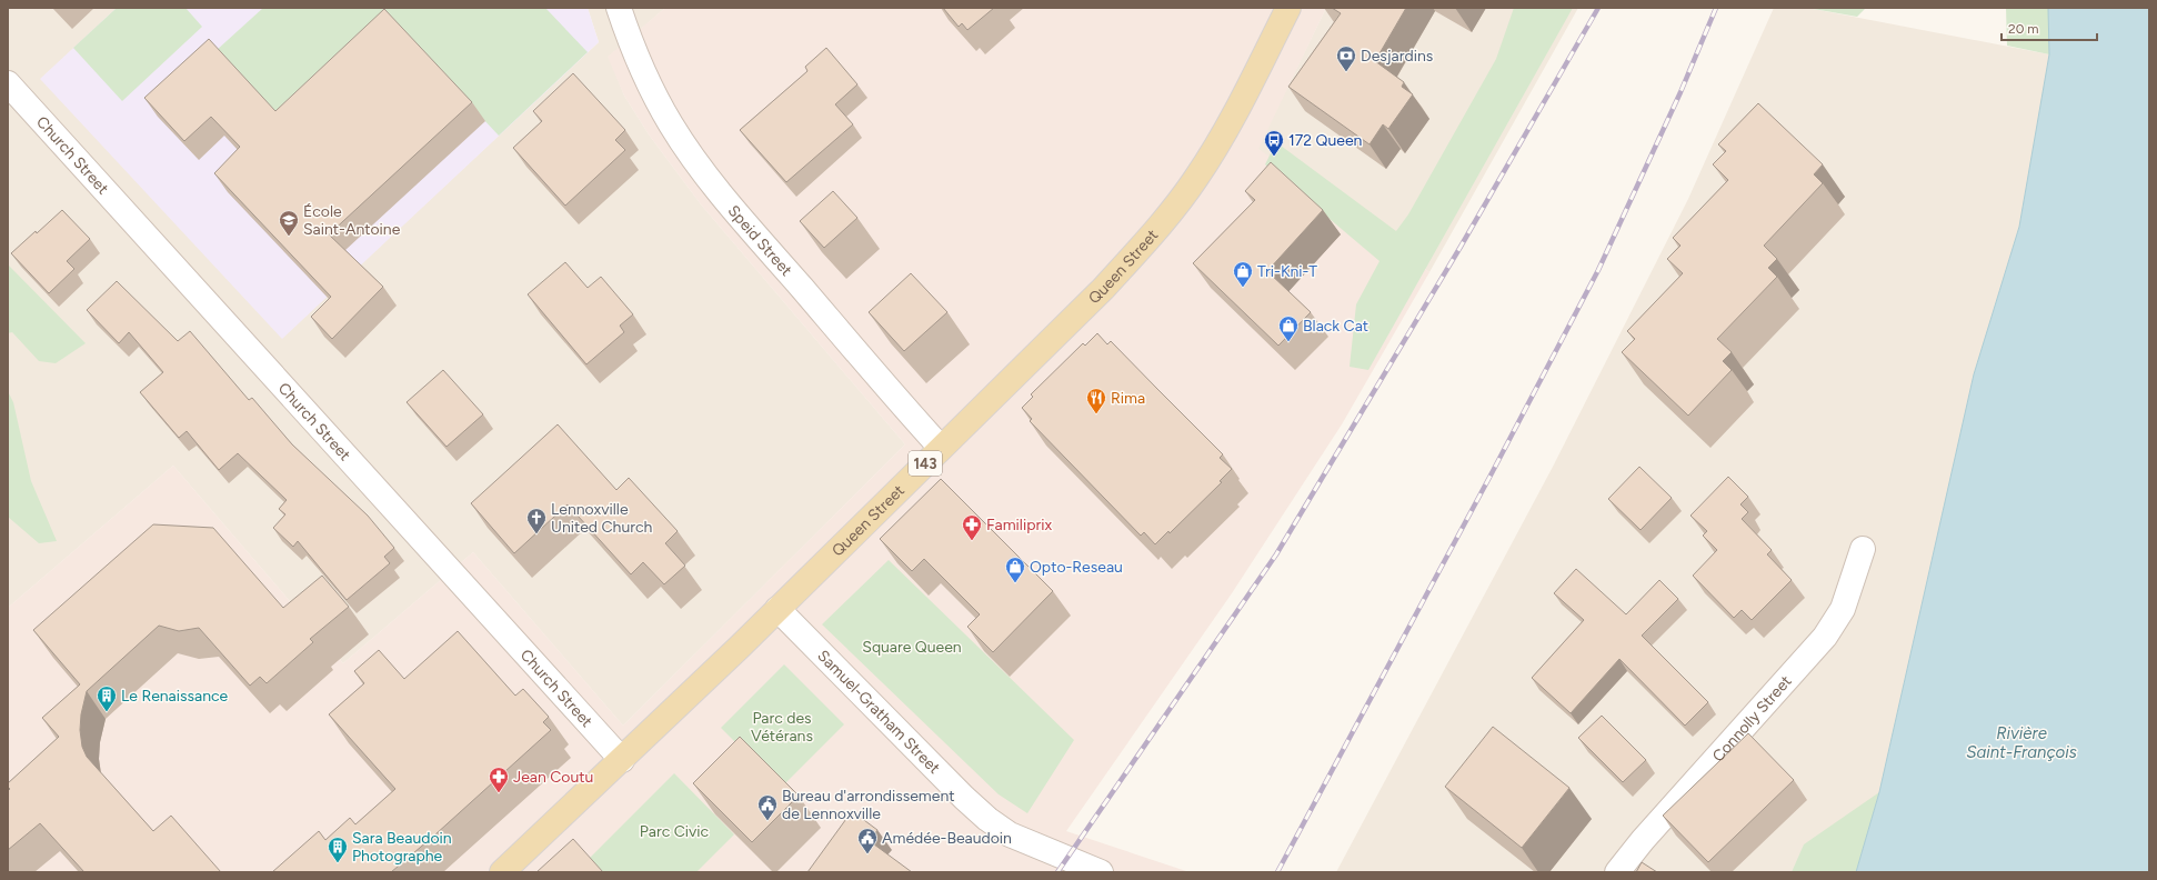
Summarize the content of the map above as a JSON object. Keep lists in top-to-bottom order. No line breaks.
{"streets":{"main road":["Queen Street","143"],"street":["Church Street","Speid Street","Samuel-Gratham Street","Connolly Street"]},"crossings":[["Church Street","Queen Street"],["Speid Street","Queen Street"],["Queen Street","Samuel-Gratham Street"]],"water":["Rivière Saint-François"],"parks":["Square Queen","Parc des Vétérans","Parc Civic"],"places":{"bank":["Desjardins"],"bus stop":["172 Queen"],"school or university":["École Saint-Antoine"],"shop":["Tri-Kni-T","Black Cat","Opto-Reseau"],"restaurant":["Rima"],"church":["Lennoxville United Church"],"pharmacy":["Familiprix","Jean Coutu"],"building":["Le Renaissance","Sara Beaudoin Photographe"],"public building":["Bureau d'arrondissement de Lennoxville","Amédée-Beaudoin"]},"scale_bar":"20 m"}
